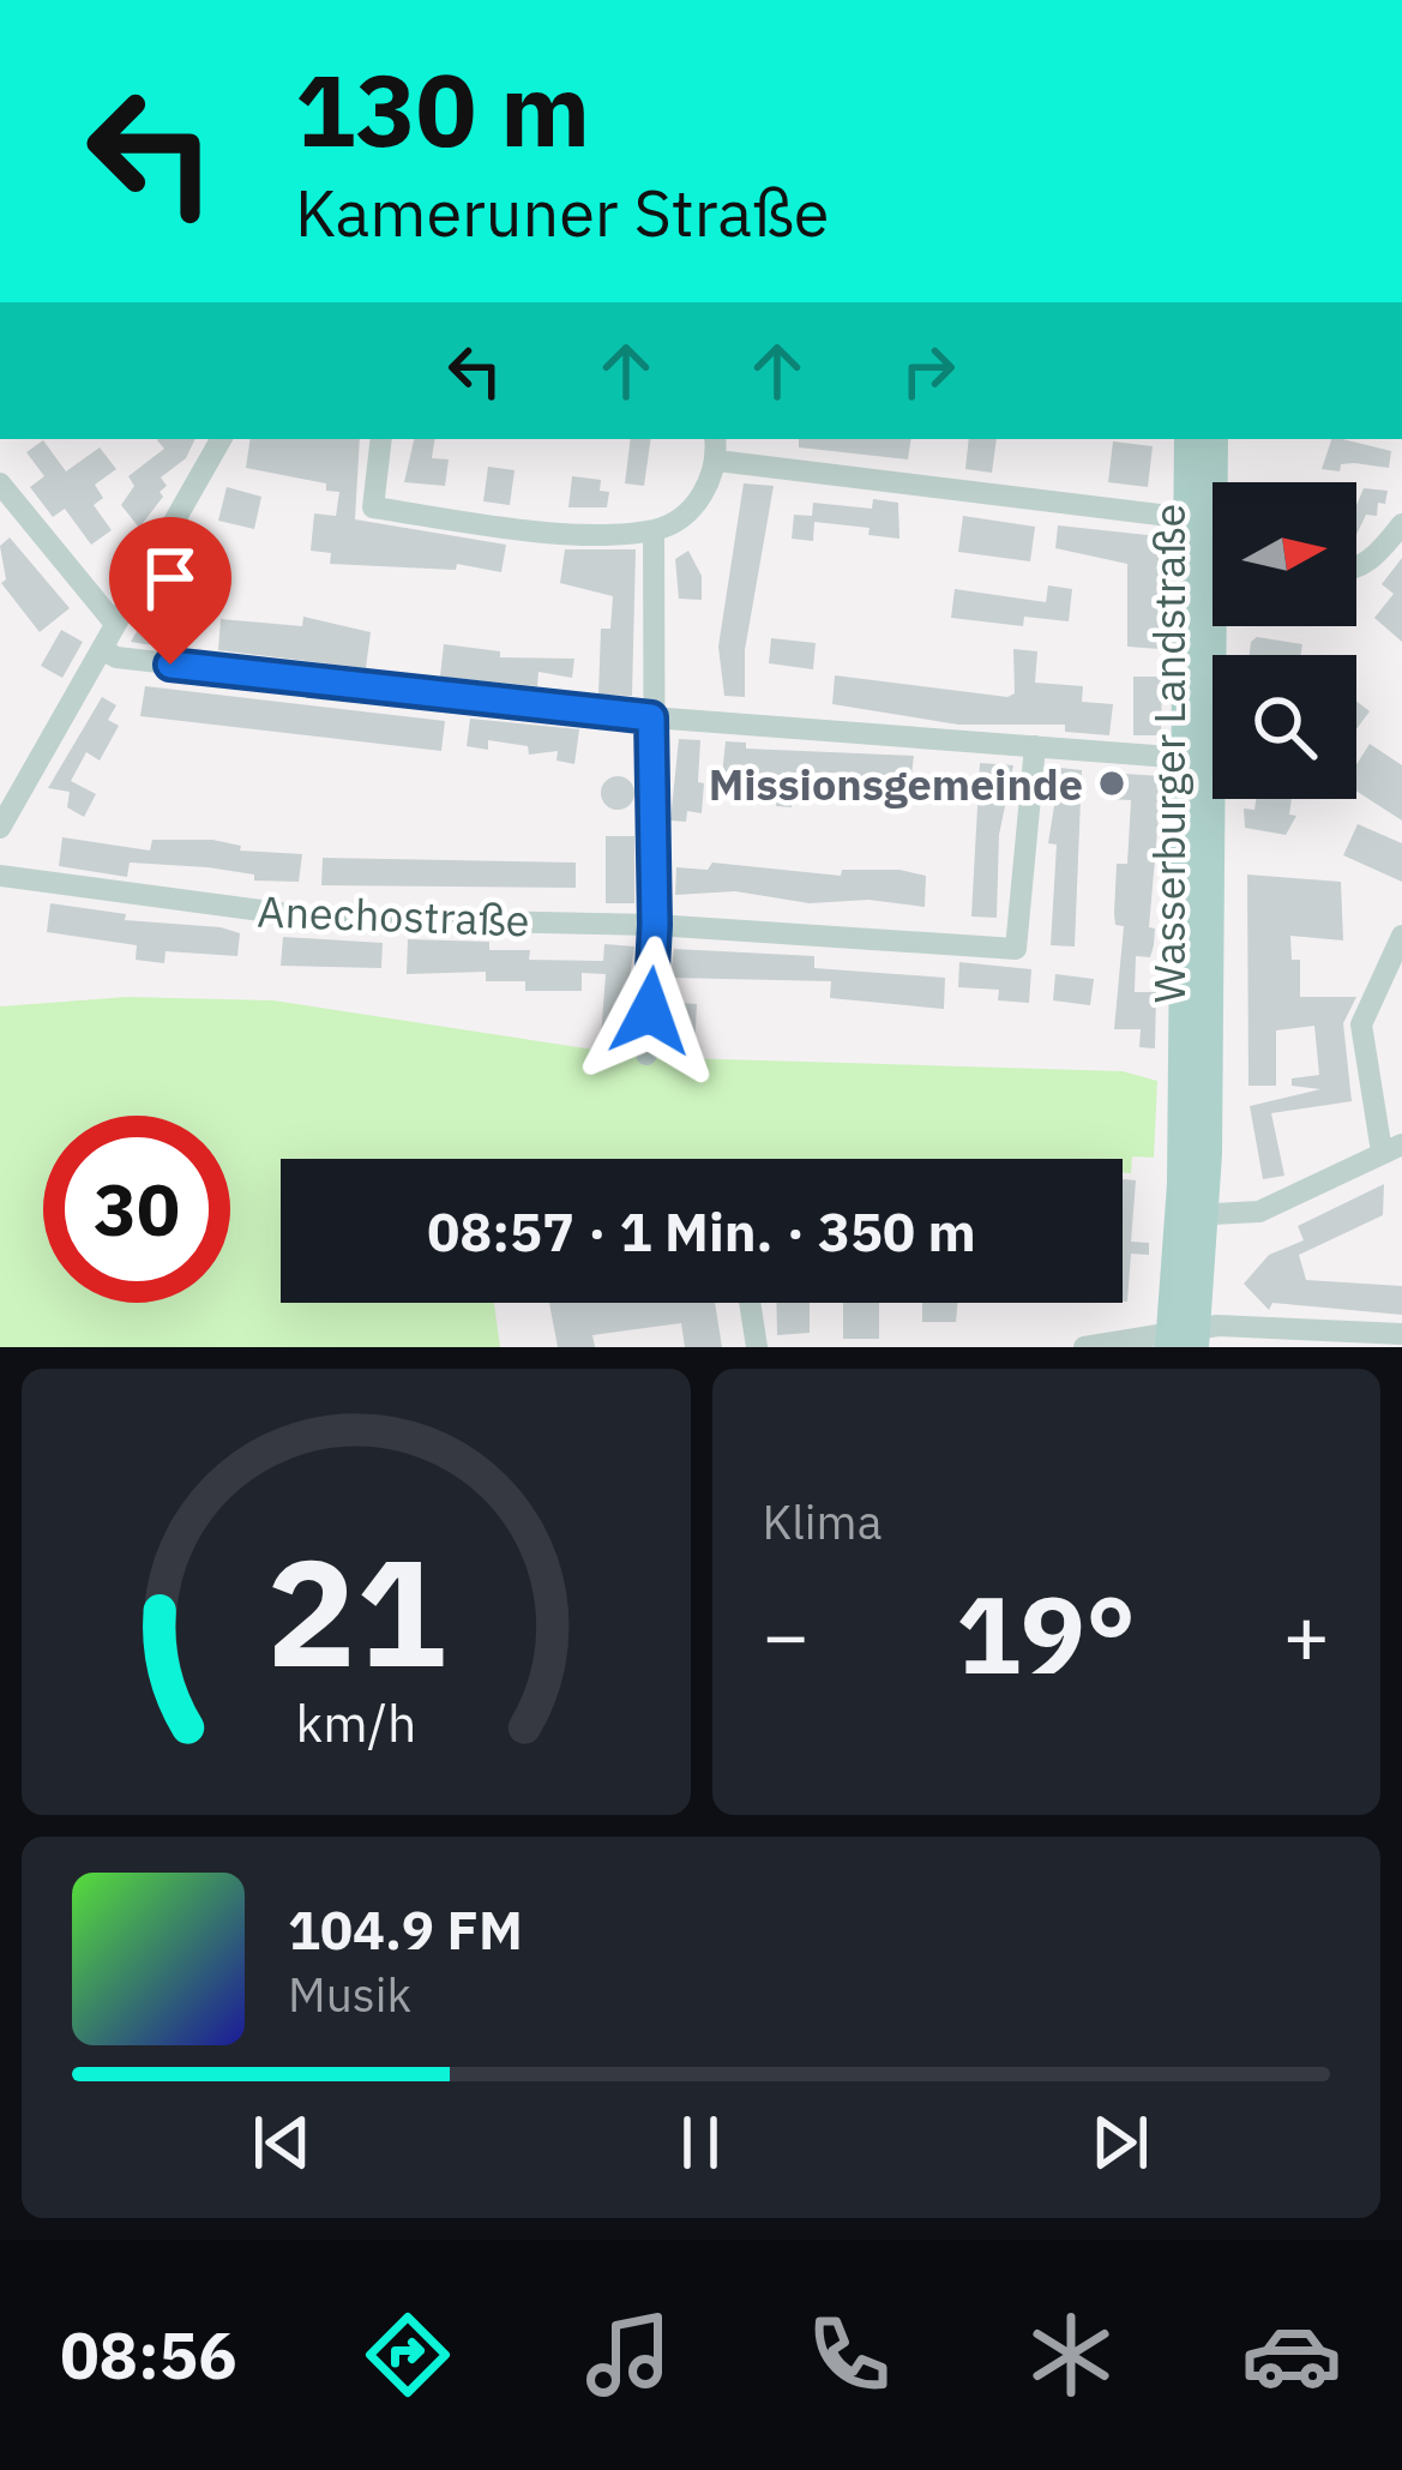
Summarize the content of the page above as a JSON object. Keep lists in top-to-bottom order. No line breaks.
{"streets":{"main road":["Wasserburger Landstraße"],"street":["Anechostraße"]},"places":["Missionsgemeinde"],"north":"right","page":{"turn":["130 m","Kameruner Straße"],"limit":"30","trip":"08:57 · 1 Min. · 350 m","tile":"Klima","heat":["−","19°","+"],"song":["104.9 FM","Musik"],"tabs":"08:56","gauge":["21","km/h"]}}
